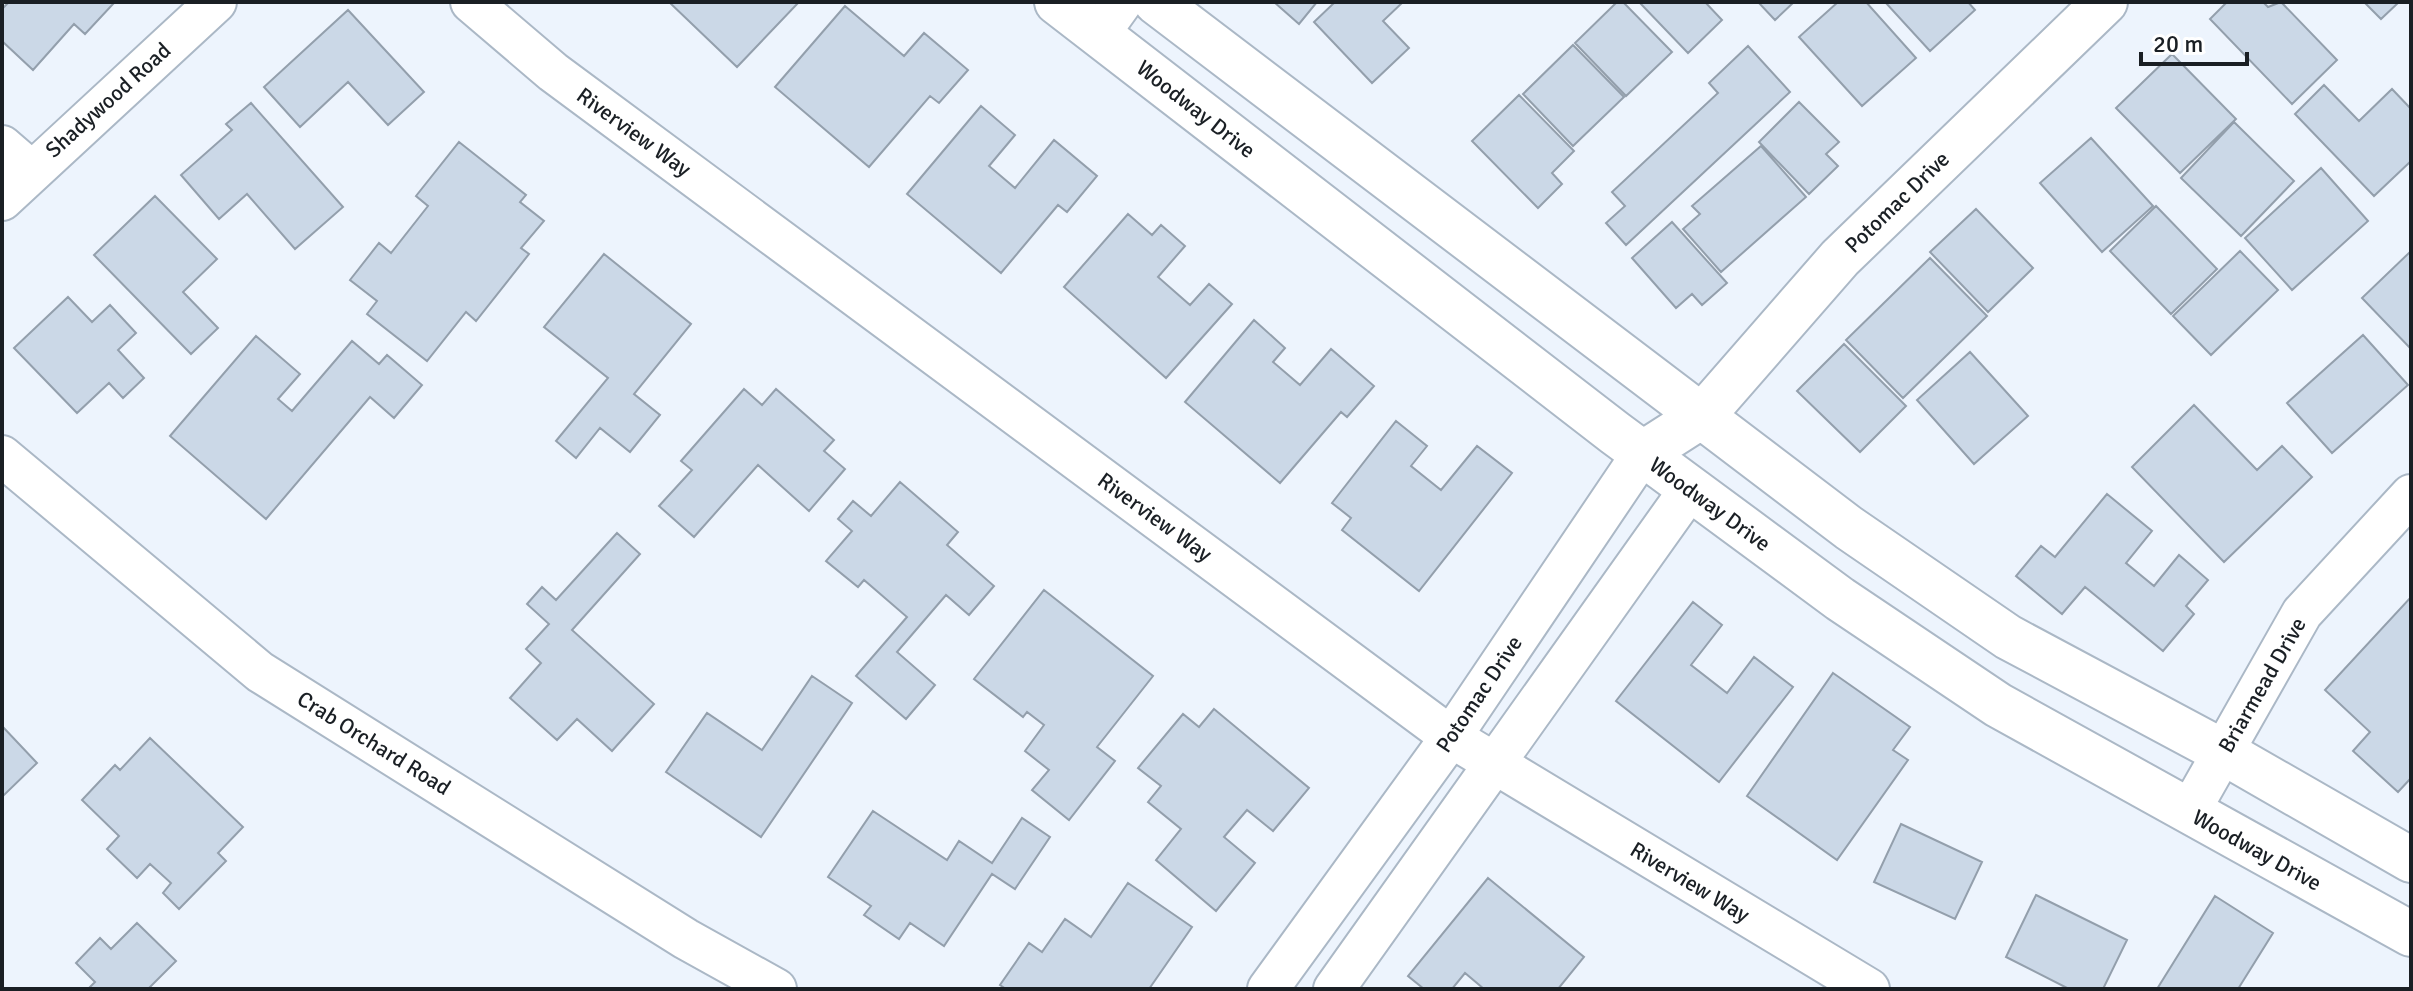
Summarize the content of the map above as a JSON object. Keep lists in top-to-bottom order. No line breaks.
{"streets":{"main road":["Woodway Drive","Potomac Drive"],"street":["Shadywood Road","Riverview Way","Briarmead Drive","Crab Orchard Road"]},"crossings":[["Woodway Drive","Potomac Drive"],["Woodway Drive","Briarmead Drive"],["Riverview Way","Potomac Drive"]],"scale_bar":"20 m"}
